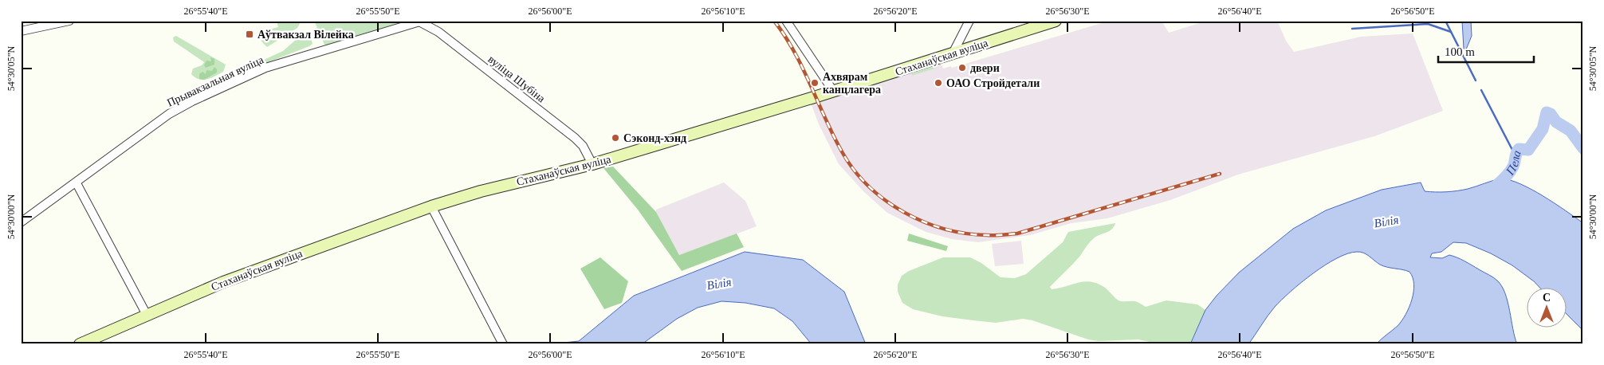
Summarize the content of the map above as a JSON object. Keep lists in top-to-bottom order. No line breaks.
{"streets":{"street":["Стаханаўская вуліца","вуліца Шубіна","Прывакзальная вуліца"]},"crossings":[["Стаханаўская вуліца","вуліца Шубіна"],["вуліца Шубіна","Прывакзальная вуліца"]],"water":["Пела","Вілія"],"places":{"transit":["Аўтвакзал Вілейка"],"other":["двери","Ахвярам канцлагера","ОАО Стройдетали","Сэконд-хэнд"]},"scale_bar":"100 m","north":"top","coordinates":["26°55'40\"E","26°55'50\"E","26°56'00\"E","26°56'10\"E","26°56'20\"E","26°56'30\"E","26°56'40\"E","26°56'50\"E","54°30'05\"N","54°30'00\"N"]}
